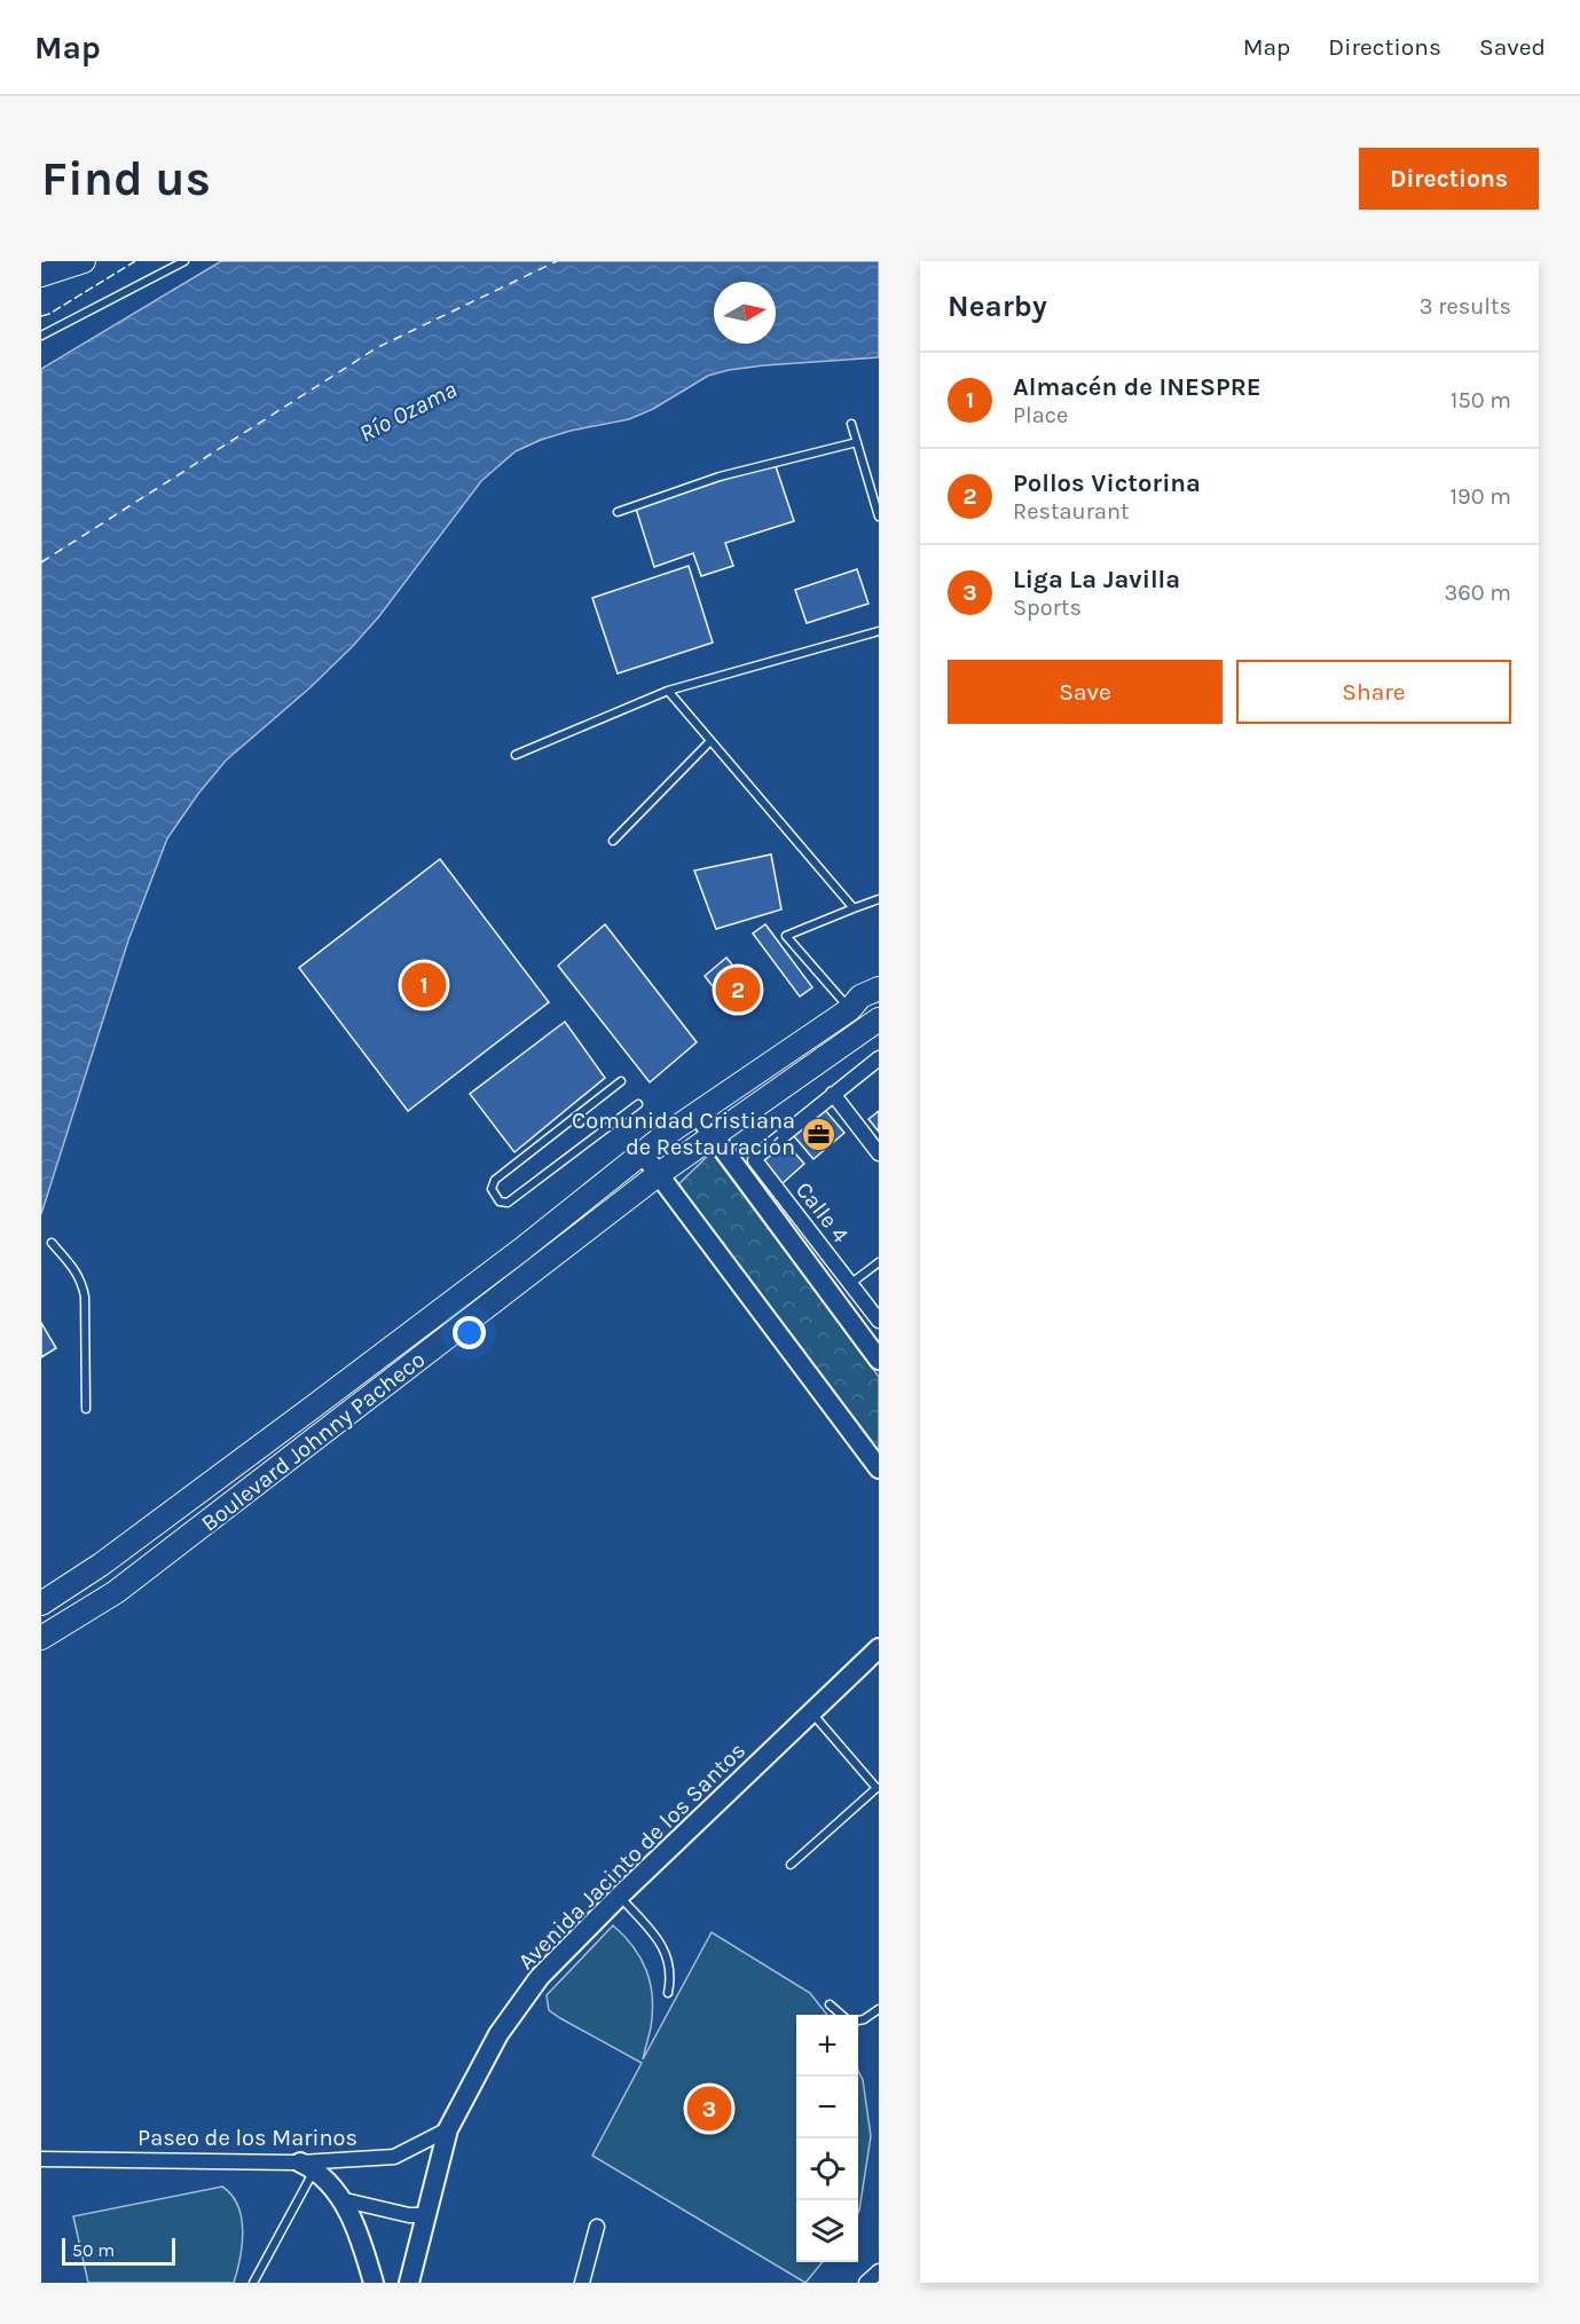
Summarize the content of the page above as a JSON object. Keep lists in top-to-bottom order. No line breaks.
{"streets":{"main road":["Boulevard Johnny Pacheco","Avenida Jacinto de los Santos"],"street":["Calle 4","Paseo de los Marinos"]},"crossings":[["Avenida Jacinto de los Santos","Paseo de los Marinos"]],"water":["Río Ozama"],"places":{"office":["Comunidad Cristiana de Restauración"]},"scale_bar":"50 m","north":"right","page":{"header":"Map","nav":["Map","Directions","Saved"],"buttons":["Directions",["Save","Share"]],"title":"Find us","heading":["Nearby","3 results"],"list":[{"mark":"1","name":"Almacén de INESPRE","note":"Place","value":"150 m"},{"mark":"2","name":"Pollos Victorina","note":"Restaurant","value":"190 m"},{"mark":"3","name":"Liga La Javilla","note":"Sports","value":"360 m"}],"pins":["1","2","3"],"map_buttons":["+","−"],"scale":"50 m"}}
